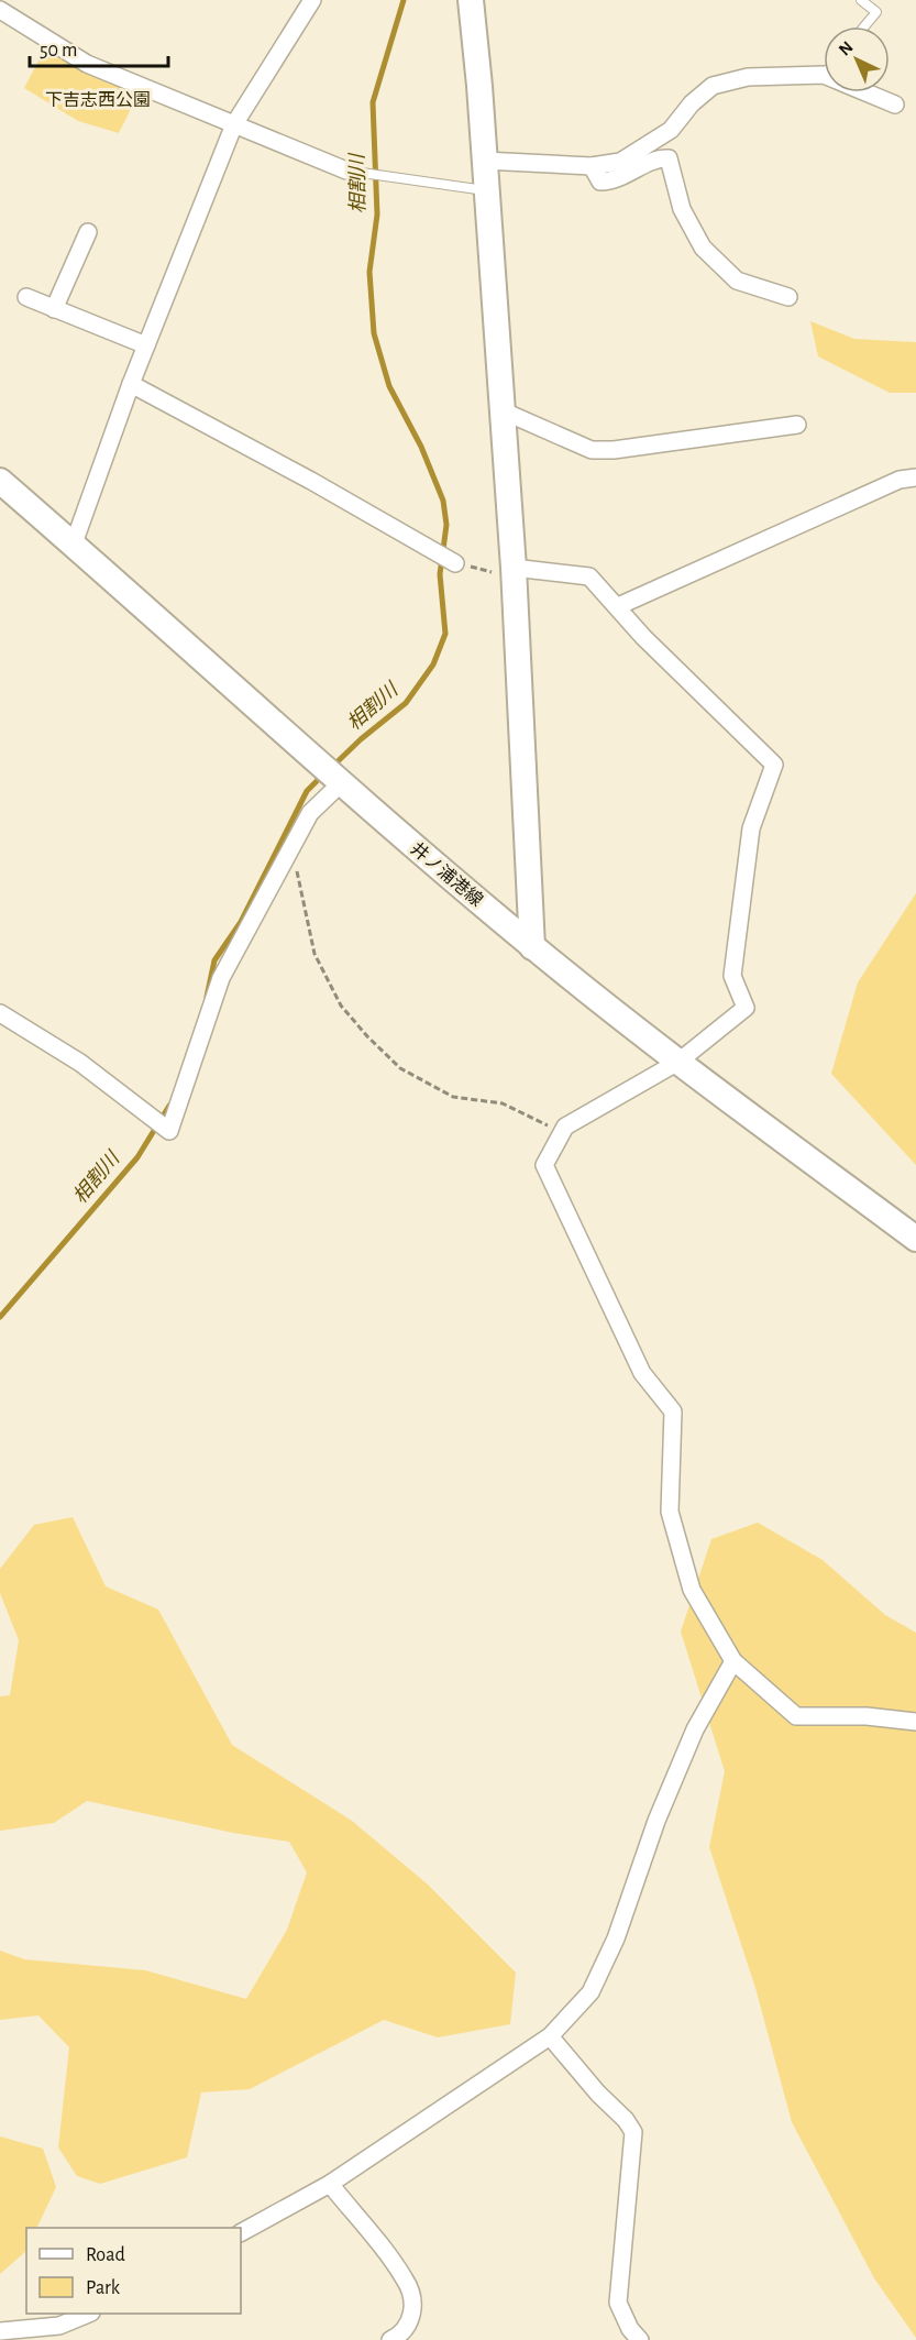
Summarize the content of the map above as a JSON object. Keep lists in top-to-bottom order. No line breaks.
{"streets":{"main road":["井ノ浦港線"]},"water":["相割川"],"parks":["下吉志西公園"],"legend":["Road","Park"],"scale_bar":"50 m","north":"top left"}
